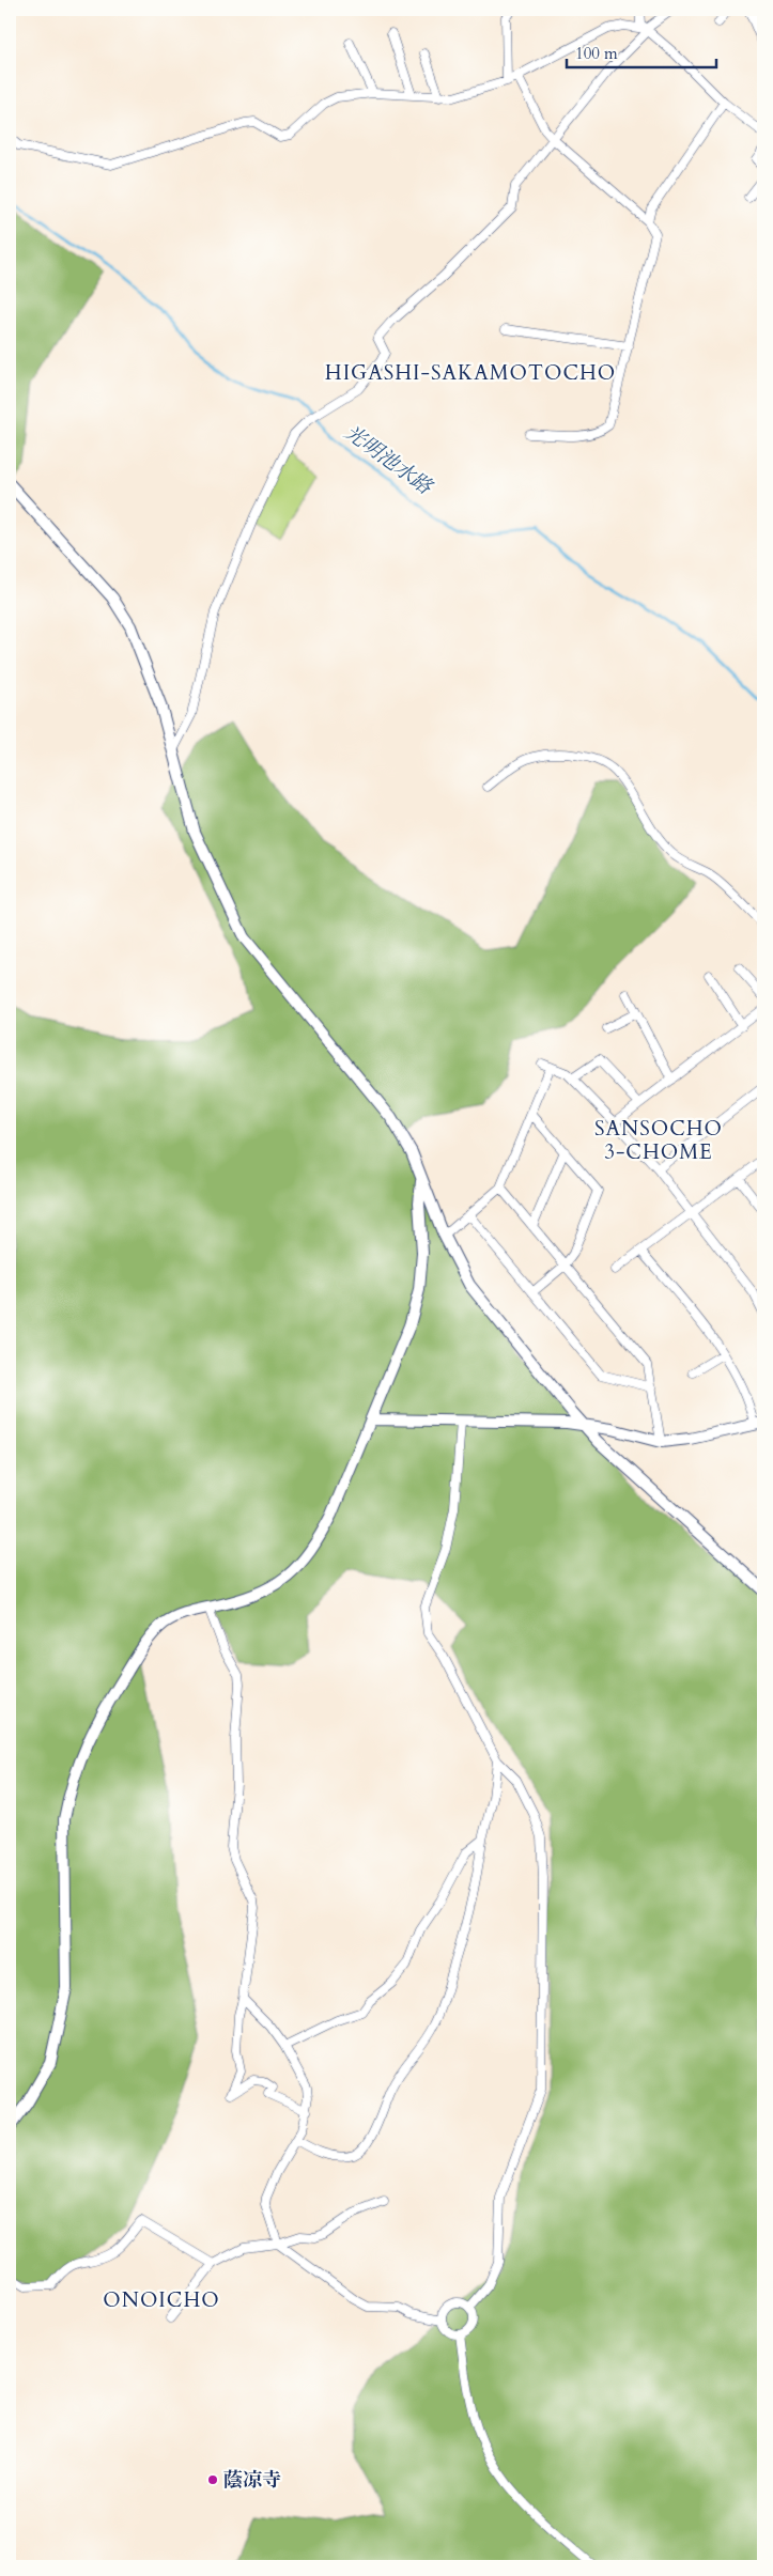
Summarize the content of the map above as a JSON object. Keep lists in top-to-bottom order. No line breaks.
{"districts":["HIGASHI-SAKAMOTOCHO","SANSOCHO 3-CHOME","ONOICHO"],"water":["光明池水路"],"places":["蔭凉寺"],"scale_bar":"100 m"}
